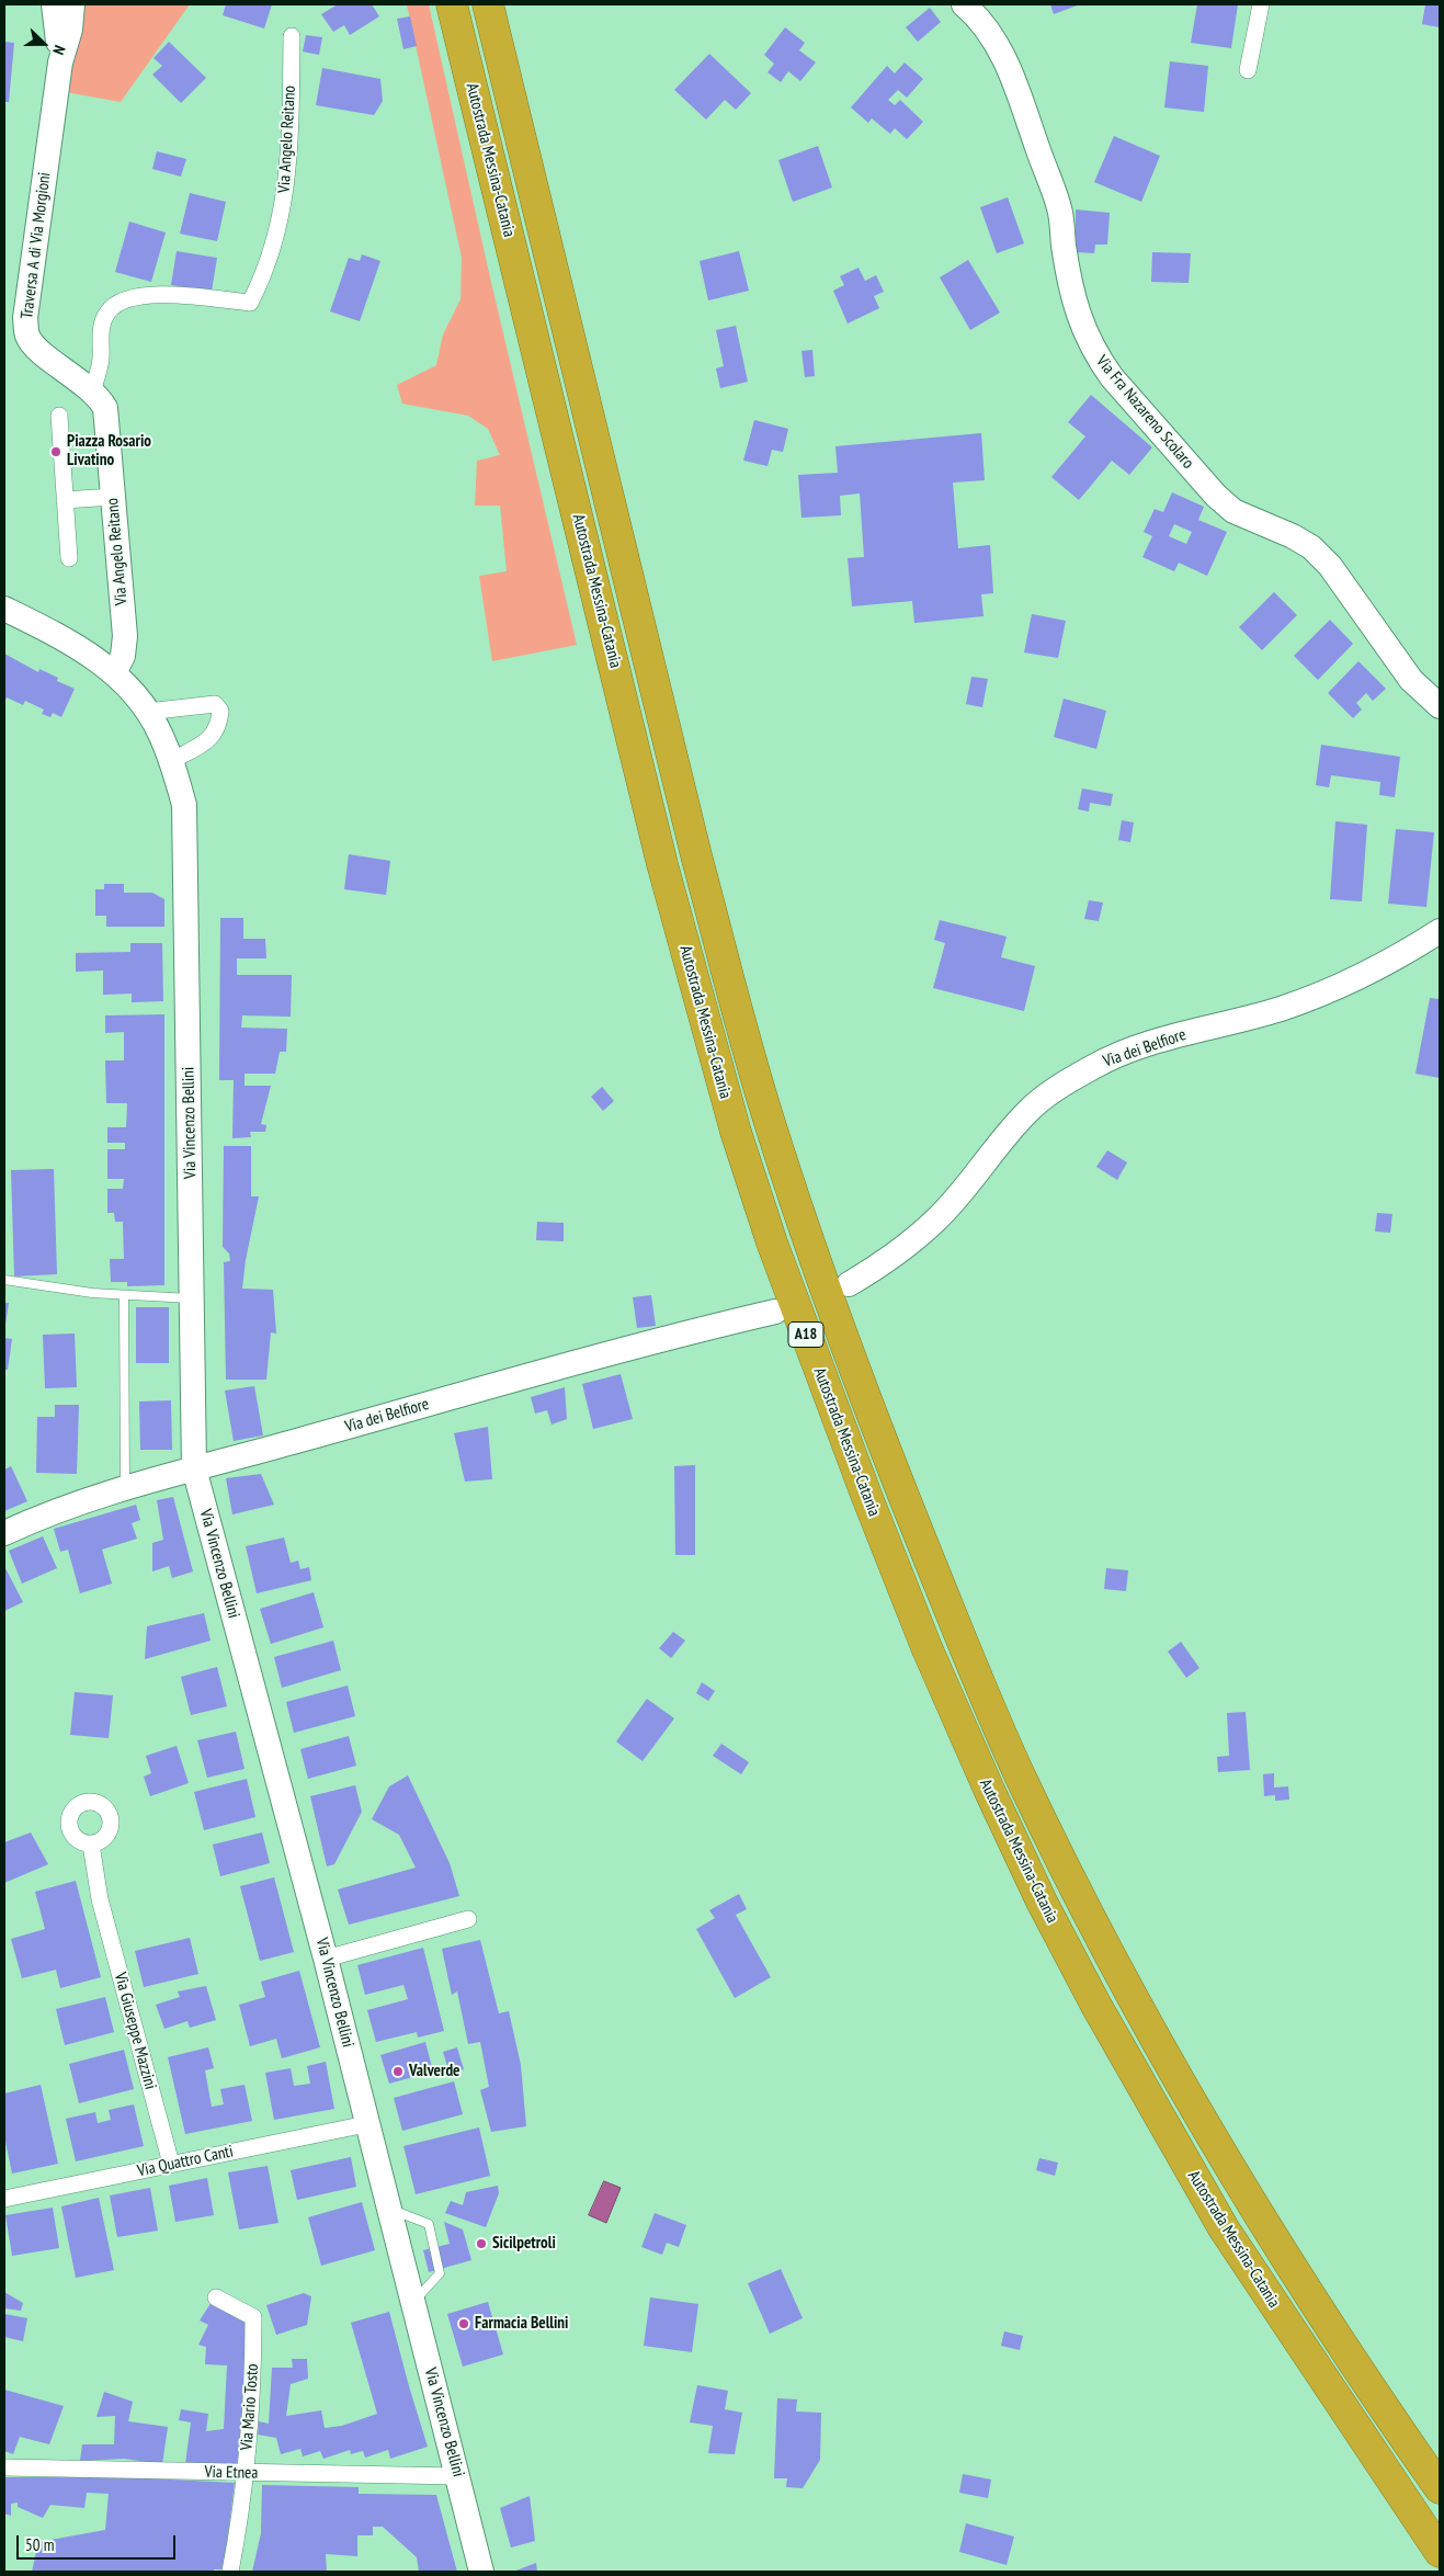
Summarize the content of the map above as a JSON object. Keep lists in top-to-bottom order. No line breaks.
{"streets":{"highway":["Autostrada Messina-Catania","A18"],"street":["Via Angelo Reitano","Traversa A di Via Morgioni","Via Fra Nazareno Scolaro","Via dei Belfiore","Via Vincenzo Bellini","Via Giuseppe Mazzini","Via Quattro Canti","Via Mario Tosto","Via Etnea"]},"crossings":[["Via Angelo Reitano","Traversa A di Via Morgioni"],["Via Angelo Reitano","Via Vincenzo Bellini"],["Via dei Belfiore","Via Vincenzo Bellini"],["Via Vincenzo Bellini","Via Quattro Canti"],["Via Vincenzo Bellini","Via Etnea"],["Via Giuseppe Mazzini","Via Quattro Canti"],["Via Mario Tosto","Via Etnea"]],"places":["Piazza Rosario Livatino","Valverde","Sicilpetroli","Farmacia Bellini"],"scale_bar":"50 m","north":"right"}
